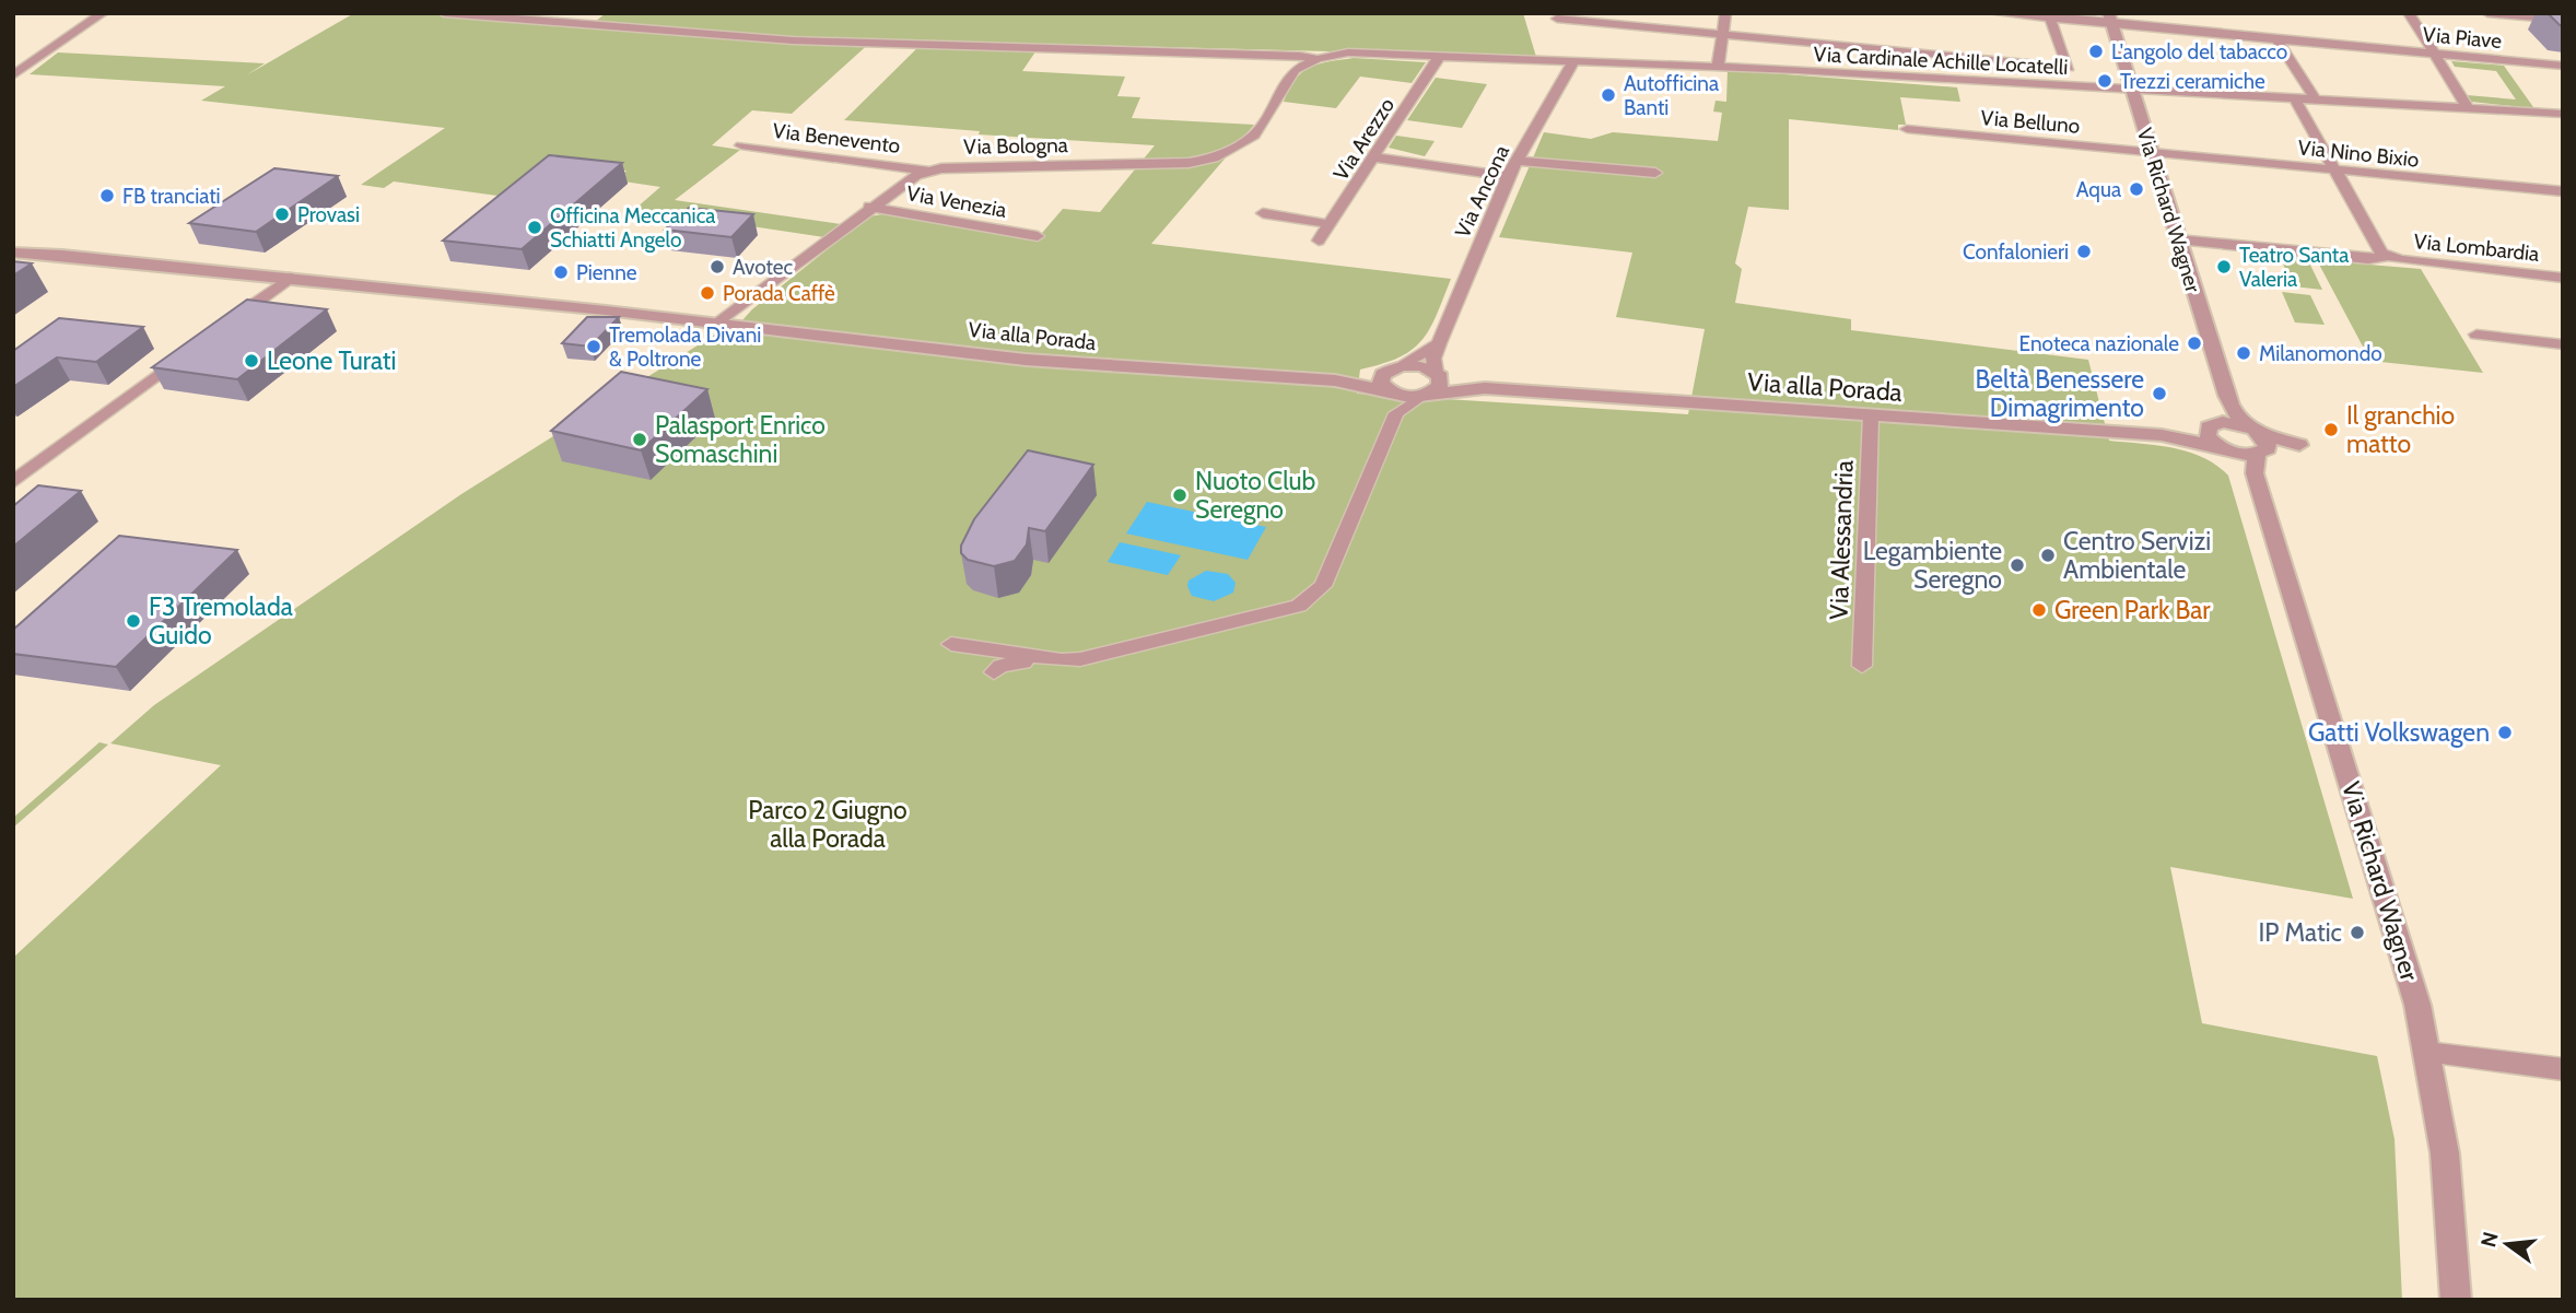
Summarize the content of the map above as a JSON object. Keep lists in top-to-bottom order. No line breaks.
{"streets":{"street":["Via Piave","Via Cardinale Achille Locatelli","Via Belluno","Via Benevento","Via Arezzo","Via Bologna","Via Nino Bixio","Via Ancona","Via Venezia","Via Richard Wagner","Via Lombardia","Via alla Porada","Via Alessandria"]},"crossings":[["Via Piave","Via Richard Wagner"],["Via Cardinale Achille Locatelli","Via Arezzo"],["Via Cardinale Achille Locatelli","Via Bologna"],["Via Cardinale Achille Locatelli","Via Ancona"],["Via Cardinale Achille Locatelli","Via Richard Wagner"],["Via Belluno","Via Nino Bixio"],["Via Belluno","Via Richard Wagner"],["Via Benevento","Via Bologna"],["Via Bologna","Via Venezia"],["Via Bologna","Via alla Porada"],["Via Nino Bixio","Via Richard Wagner"],["Via Ancona","Via alla Porada"],["Via Richard Wagner","Via Lombardia"],["Via Richard Wagner","Via alla Porada"],["Via alla Porada","Via Alessandria"]],"parks":["Parco 2 Giugno alla Porada"],"places":["L'angolo del tabacco","Trezzi ceramiche","Autofficina Banti","Aqua","FB tranciati","Provasi","Officina Meccanica Schiatti Angelo","Confalonieri","Avotec","Teatro Santa Valeria","Pienne","Porada Caffè","Enoteca nazionale","Tremolada Divani & Poltrone","Milanomondo","Leone Turati","Beltà Benessere Dimagrimento","Il granchio matto","Palasport Enrico Somaschini","Nuoto Club Seregno","Centro Servizi Ambientale","Legambiente Seregno","Green Park Bar","F3 Tremolada Guido","Gatti Volkswagen","IP Matic"],"north":"left"}
